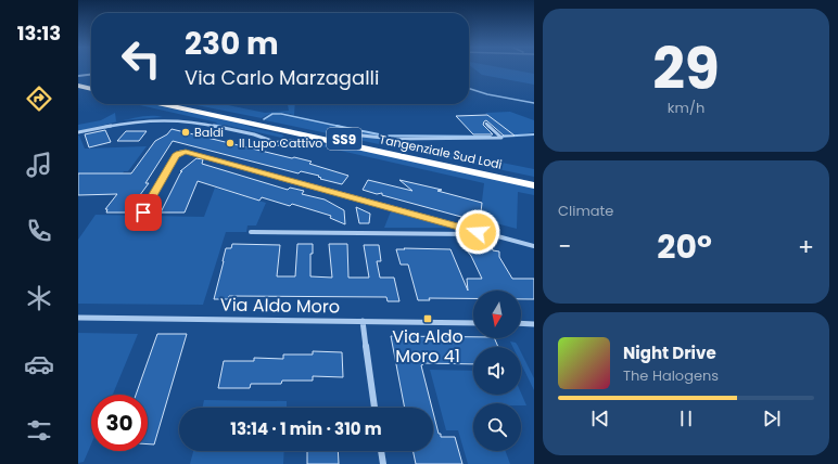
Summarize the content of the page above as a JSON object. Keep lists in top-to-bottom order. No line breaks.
{"streets":{"highway":["SS9","Tangenziale Sud Lodi"],"street":["Via Aldo Moro"]},"places":{"other":["Baldi","Il Lupo Cattivo"],"transit":["Via Aldo Moro 41"]},"north":"bottom","page":{"tabs":"13:13","tile":[["29","km/h"],"Climate"],"turn":["230 m","Via Carlo Marzagalli"],"heat":["−","20°","+"],"song":["Night Drive","The Halogens"],"limit":"30","trip":"13:14 · 1 min · 310 m"}}
